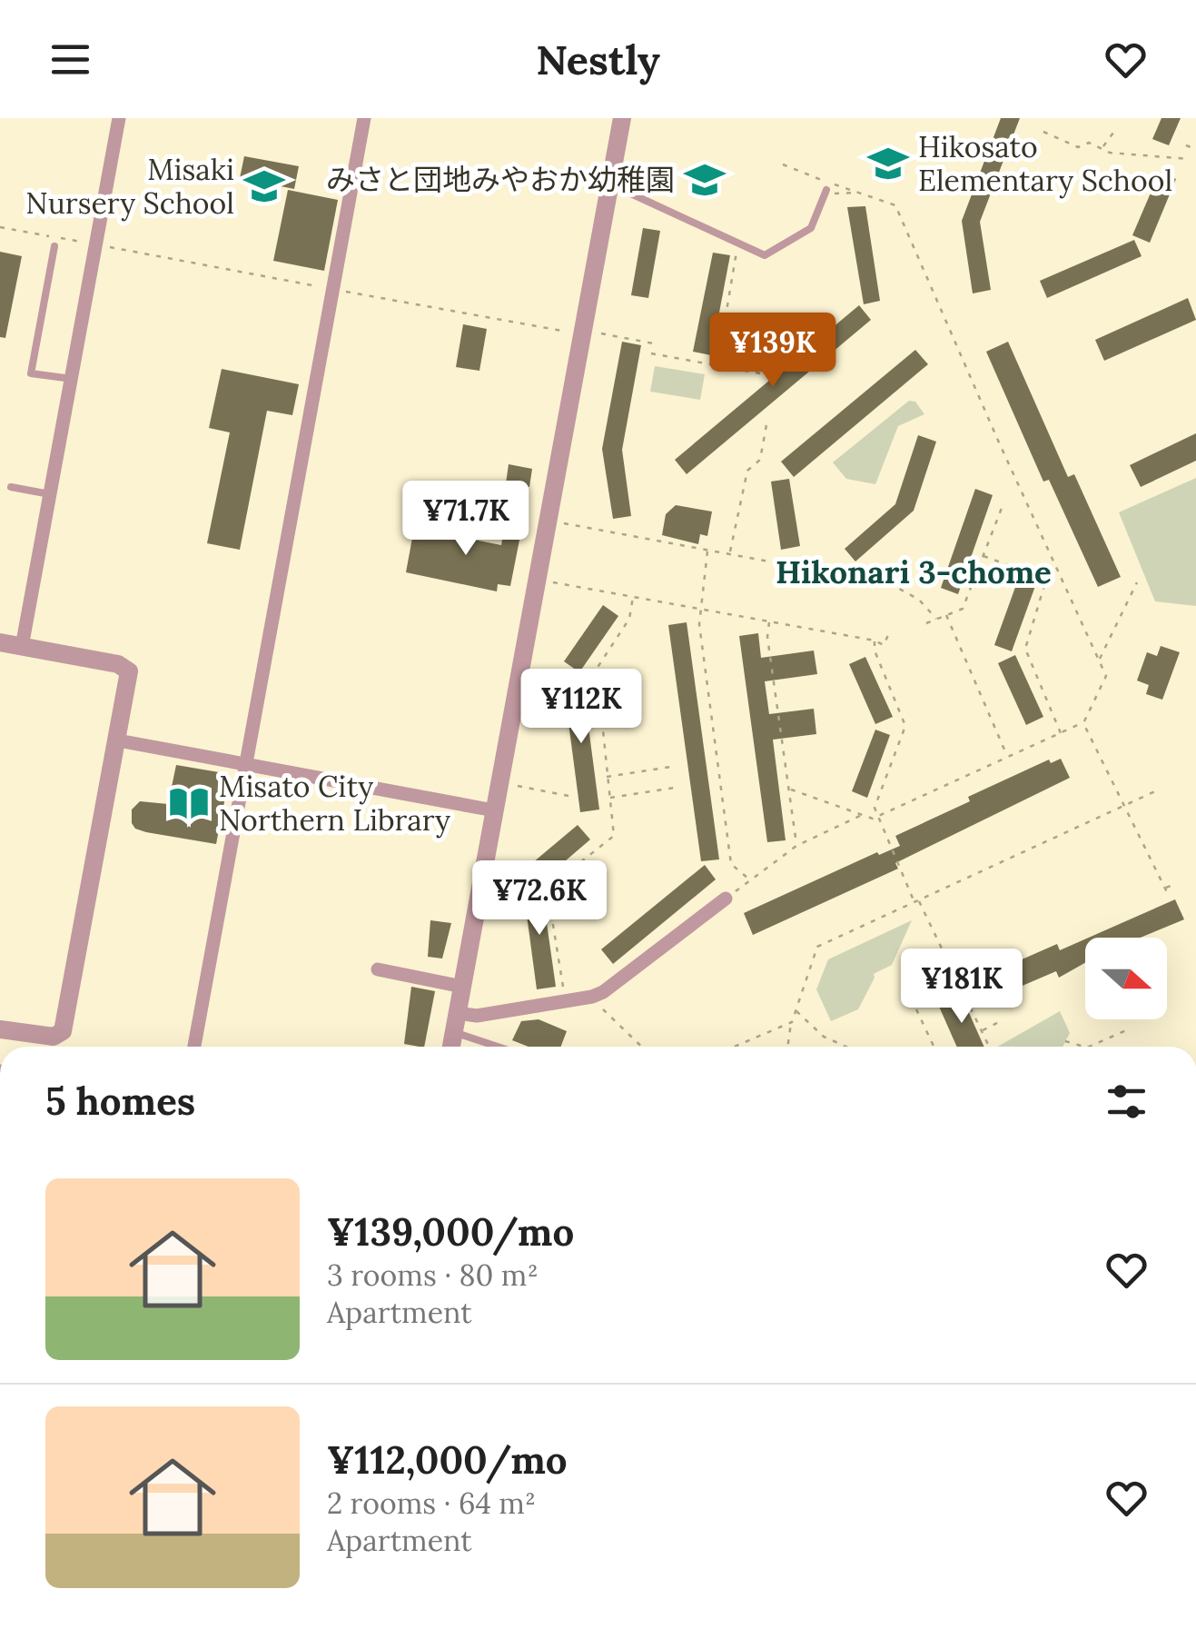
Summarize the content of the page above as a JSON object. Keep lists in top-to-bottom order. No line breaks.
{"districts":["Hikonari 3-chome"],"places":{"school or university":["Hikosato Elementary School","みさと団地みやおか幼稚園","Misaki Nursery School"],"library":["Misato City Northern Library"]},"north":"right","page":{"header":"Nestly","price":["¥139K","¥71.7K","¥112K","¥72.6K","¥181K"],"heading":"5 homes","list":[{"name":"¥139,000/mo","note":"3 rooms · 80 m² · Apartment"},{"name":"¥112,000/mo","note":"2 rooms · 64 m² · Apartment"}]}}
